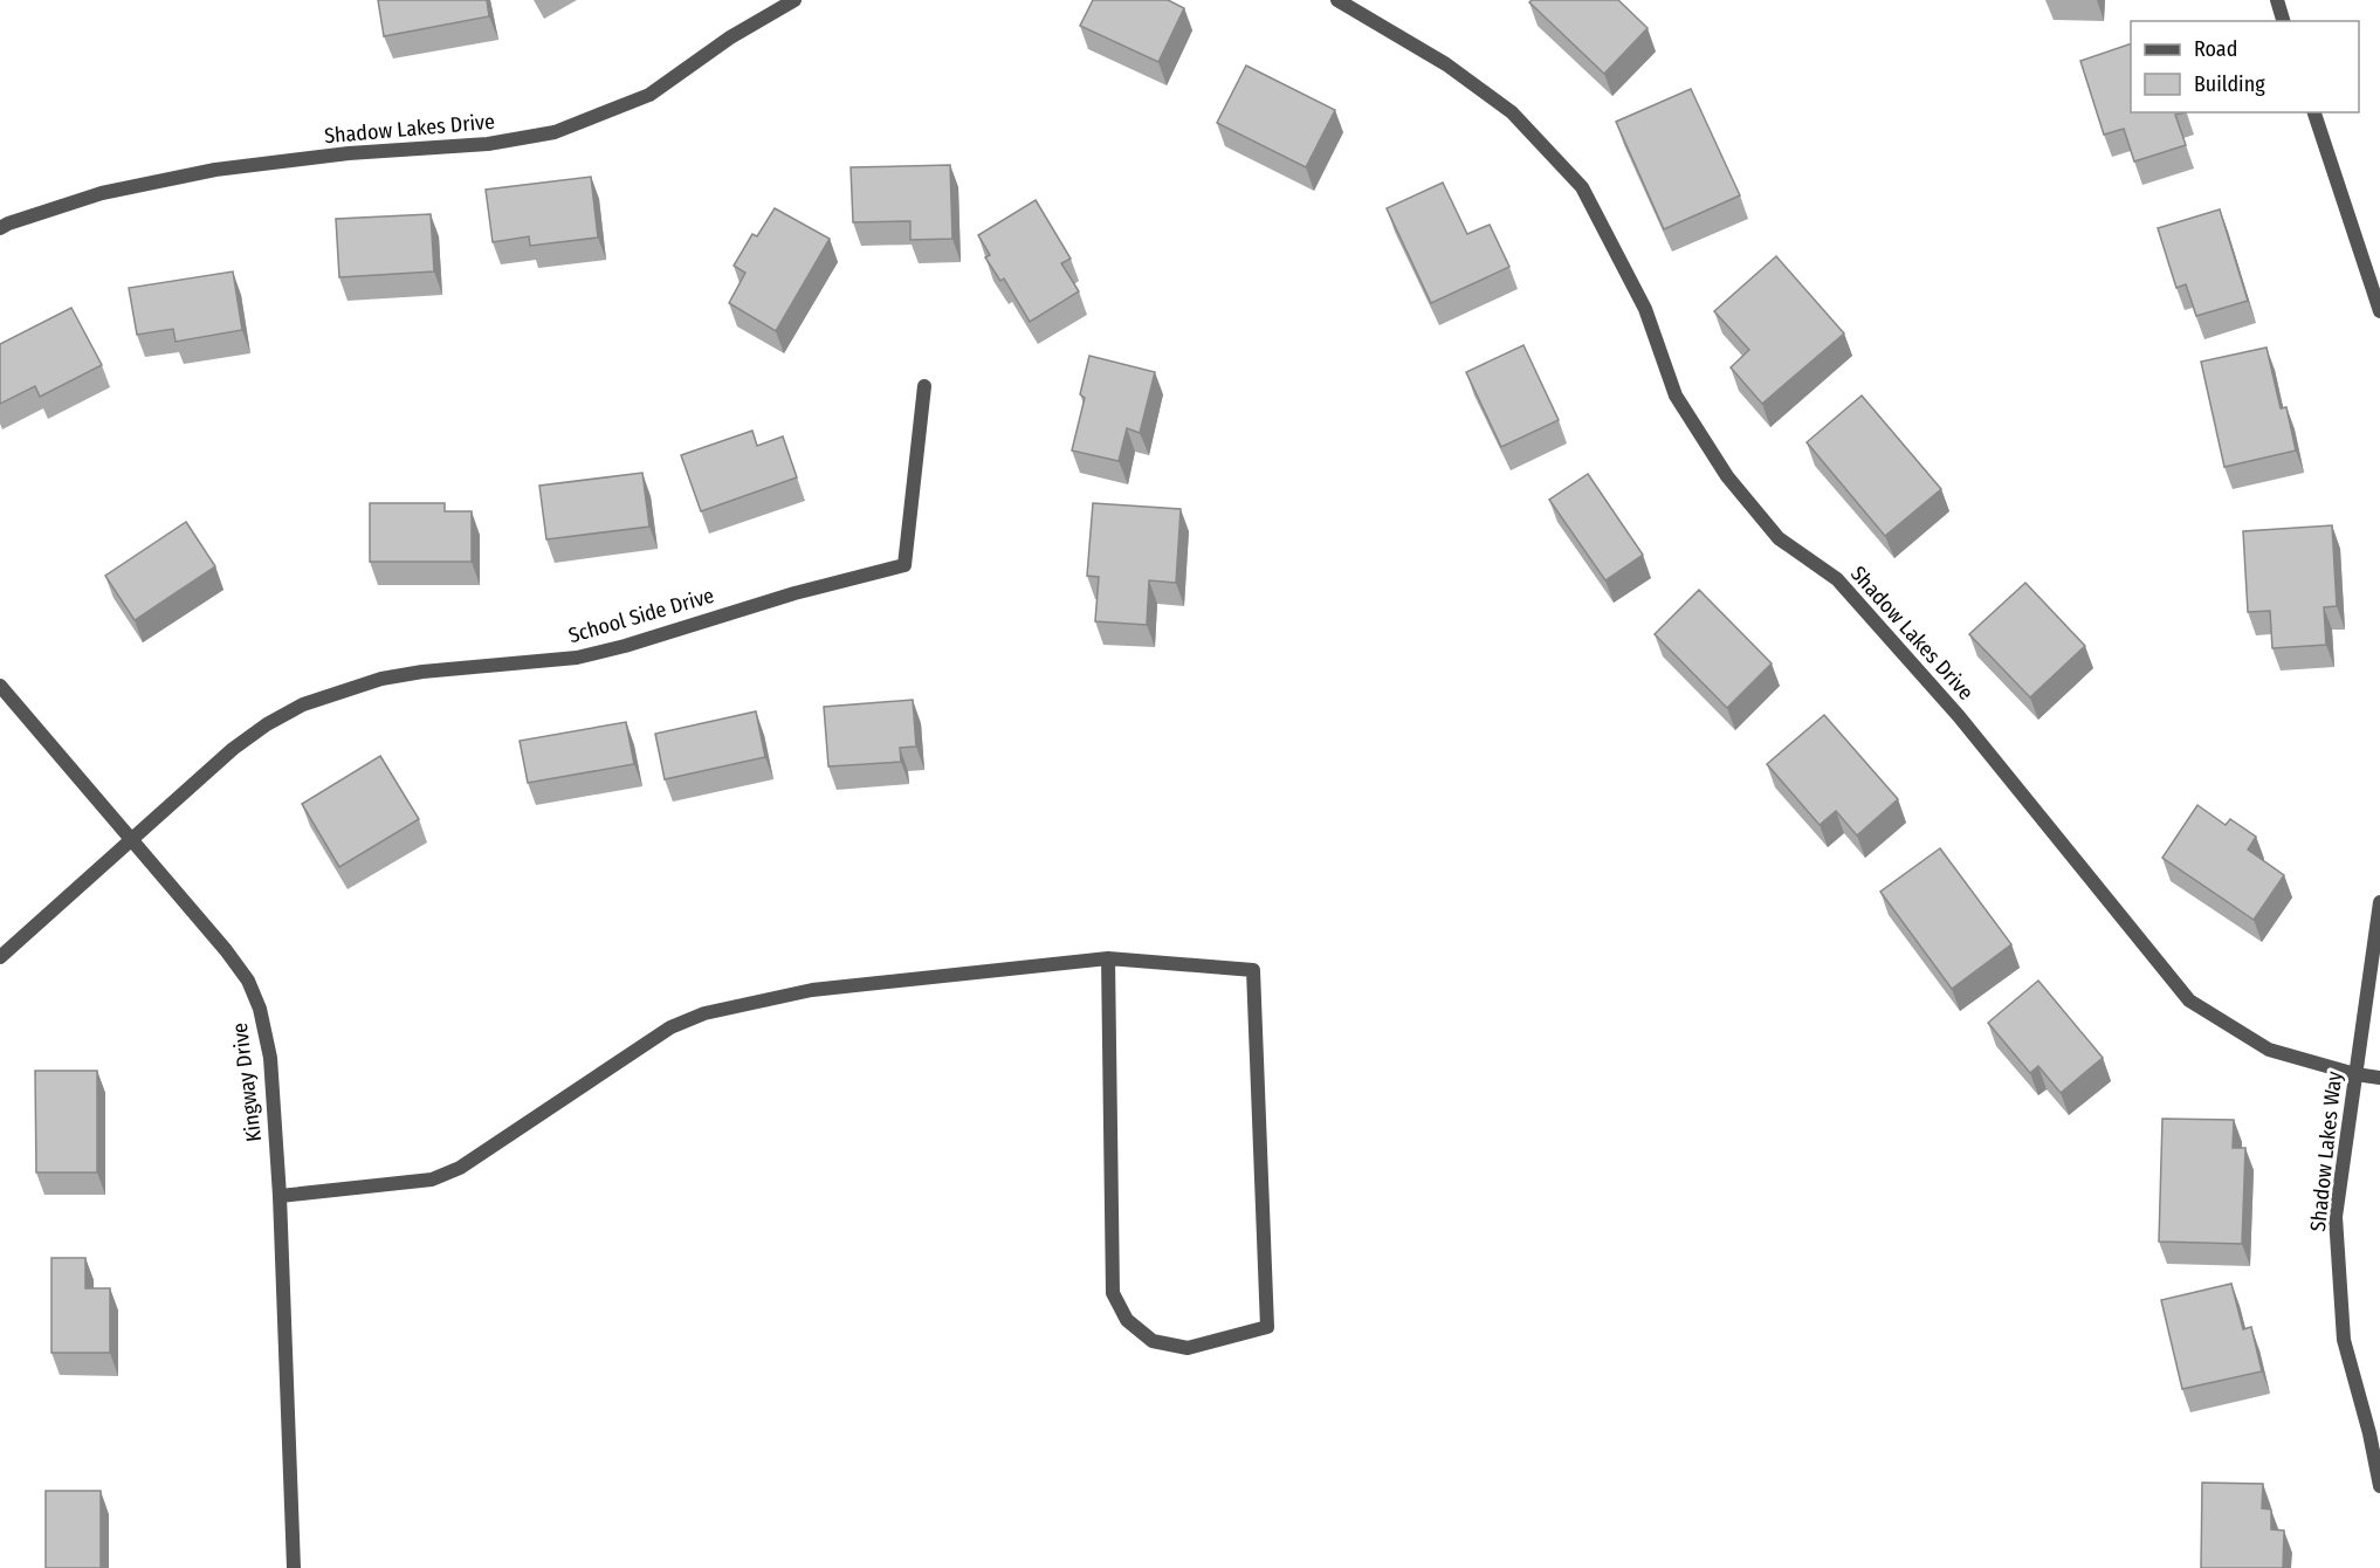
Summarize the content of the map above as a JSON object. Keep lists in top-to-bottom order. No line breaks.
{"streets":{"street":["Shadow Lakes Drive","School Side Drive","Kingway Drive","Shadow Lakes Way"]},"crossings":[["Shadow Lakes Drive","Shadow Lakes Way"],["School Side Drive","Kingway Drive"]],"legend":["Road","Building"]}
